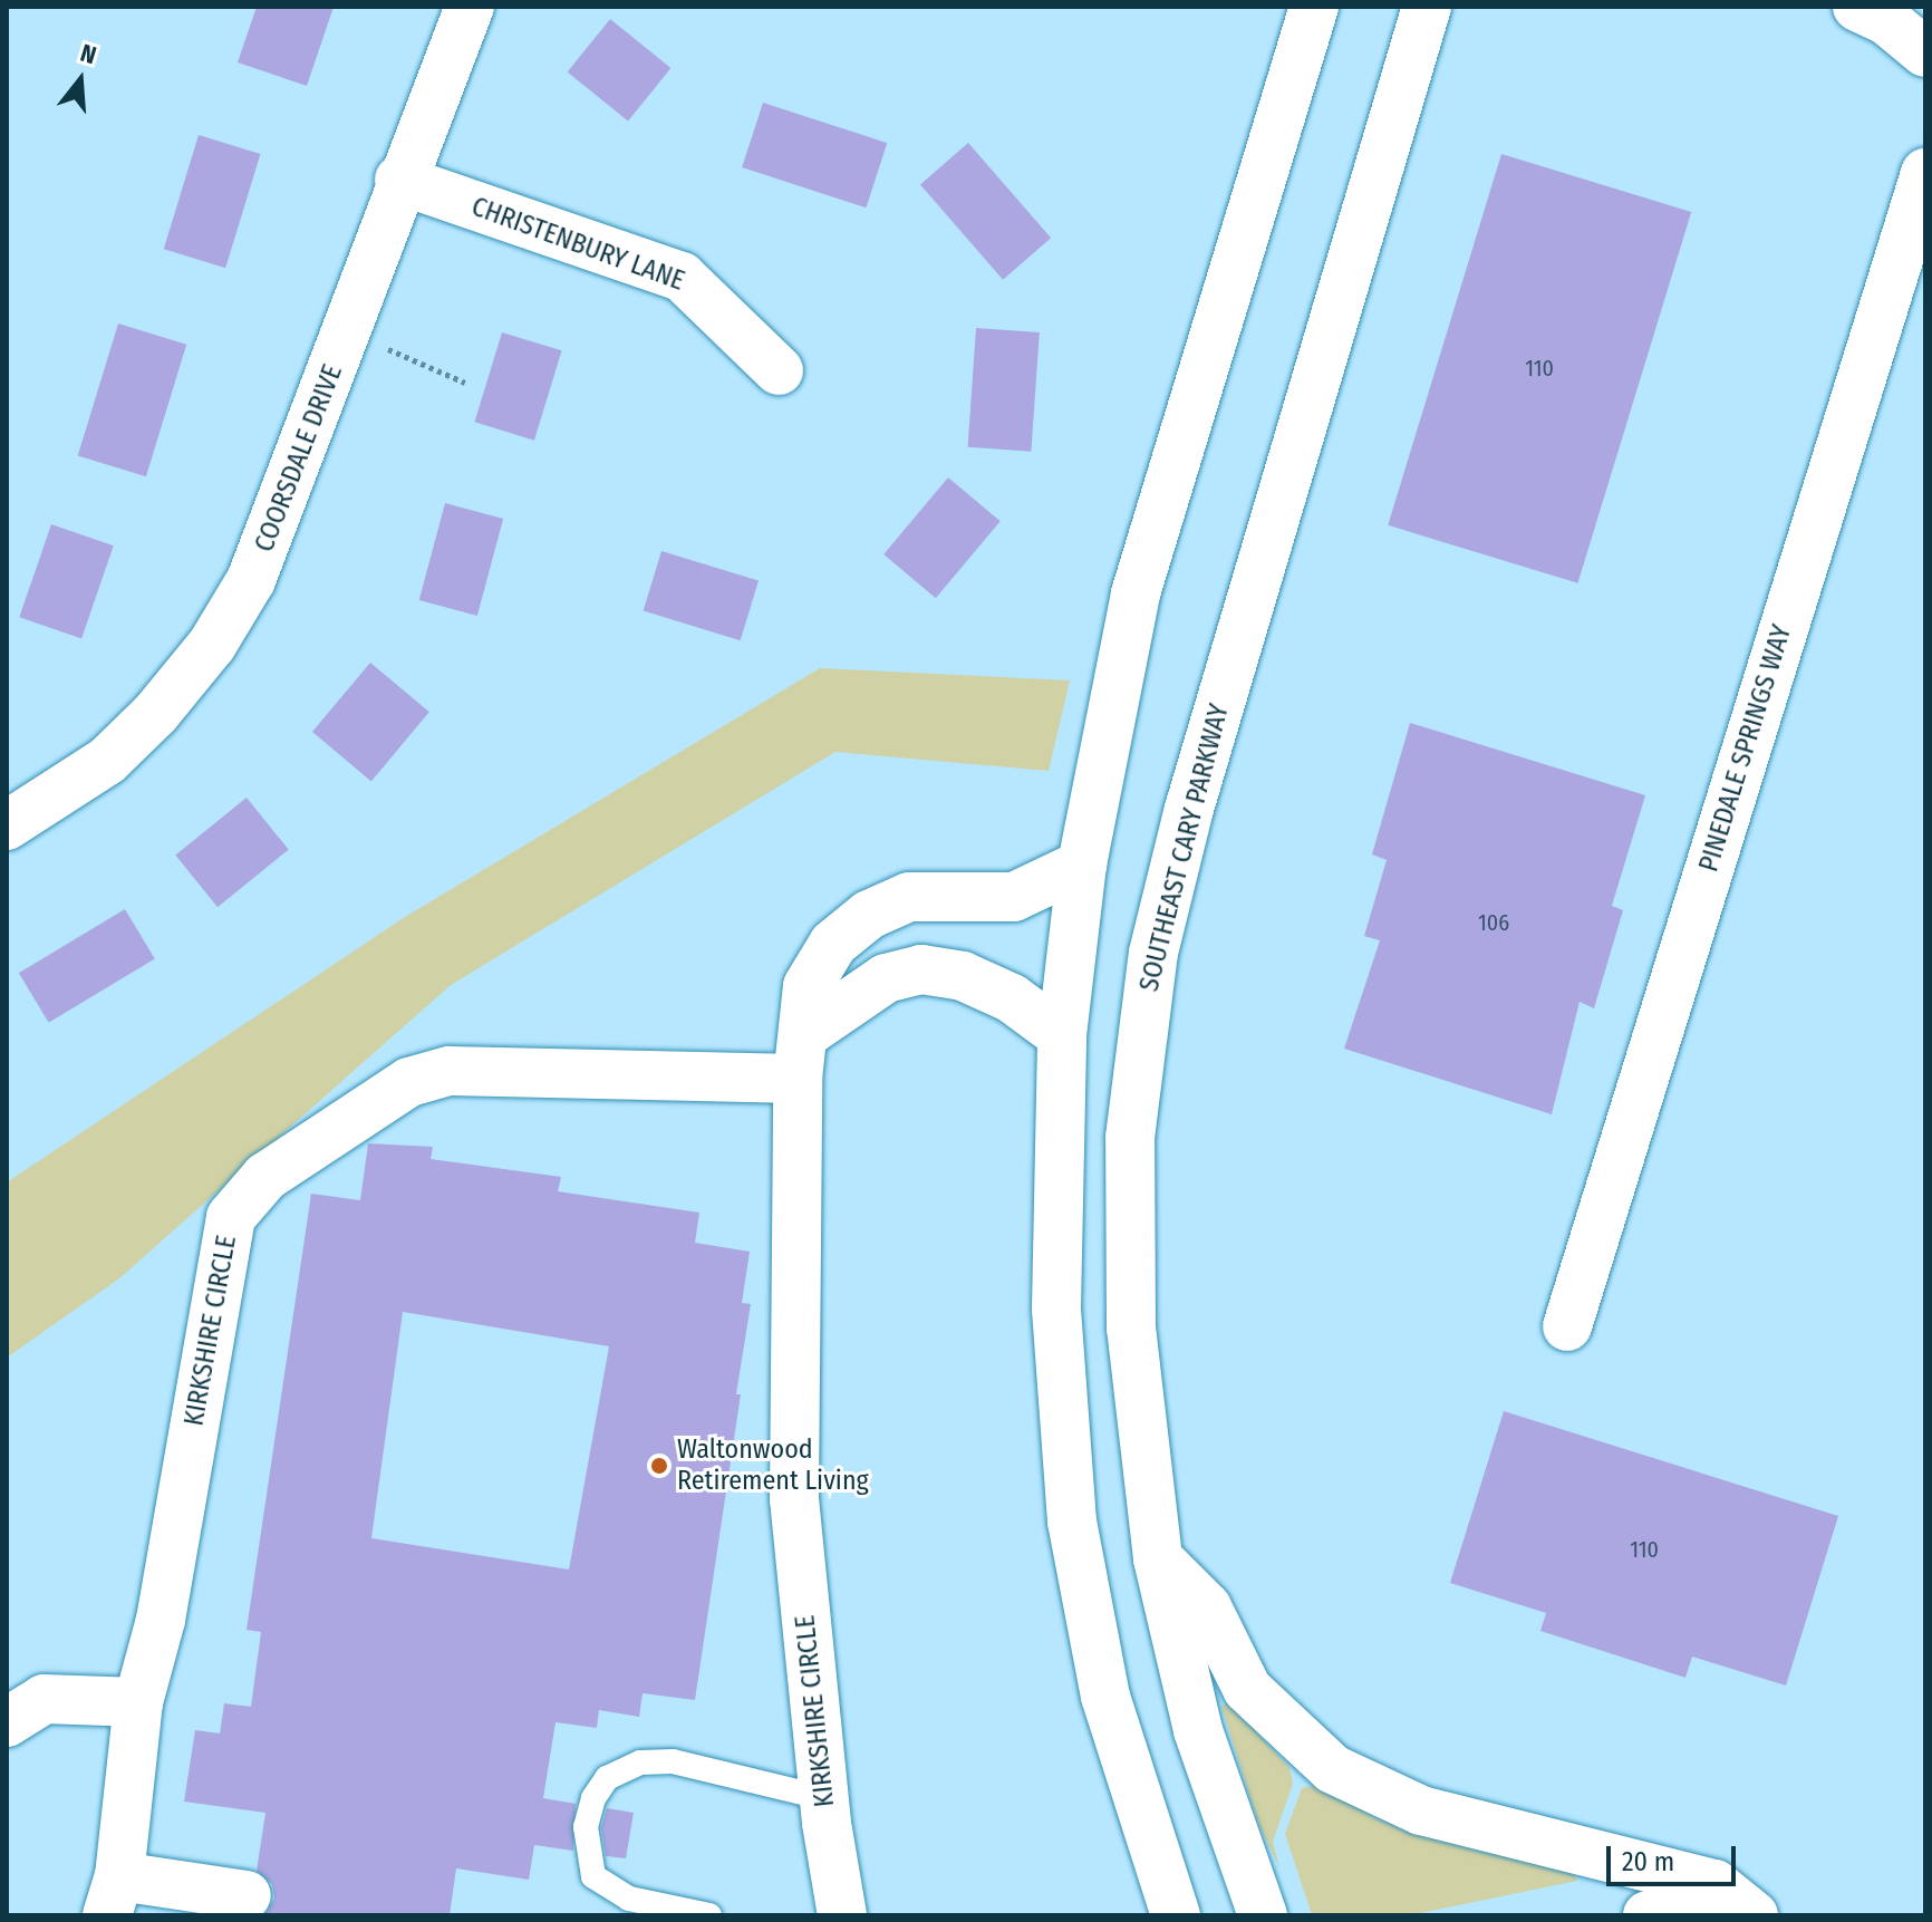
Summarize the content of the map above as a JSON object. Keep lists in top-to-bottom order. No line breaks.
{"streets":{"main road":["CHRISTENBURY LANE","COORSDALE DRIVE","PINEDALE SPRINGS WAY","SOUTHEAST CARY PARKWAY","KIRKSHIRE CIRCLE"]},"crossings":[["CHRISTENBURY LANE","COORSDALE DRIVE"]],"places":["Waltonwood Retirement Living"],"house_numbers":["110","106","110"],"scale_bar":"20 m","north":"top"}
